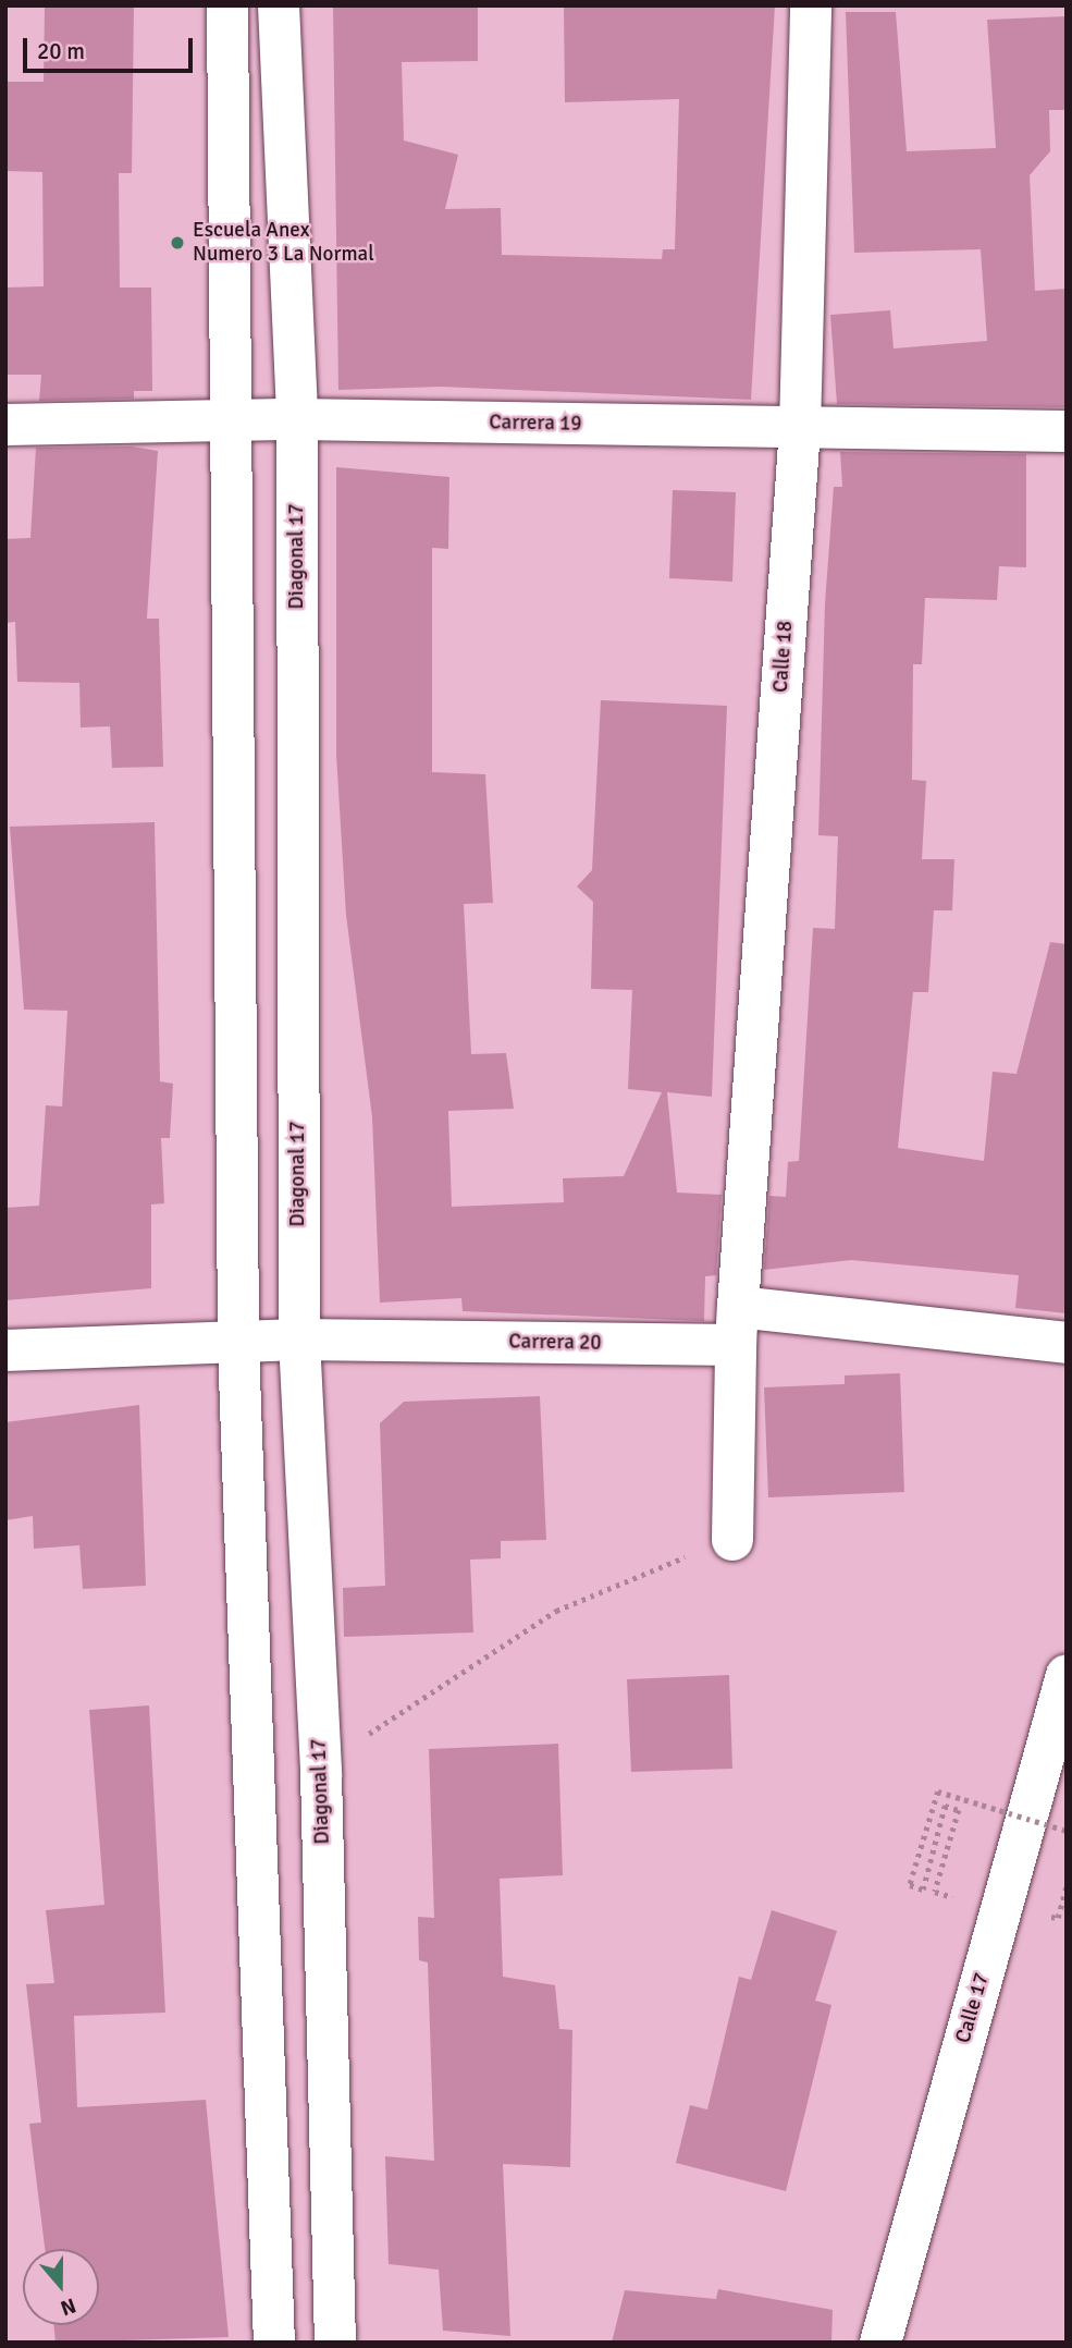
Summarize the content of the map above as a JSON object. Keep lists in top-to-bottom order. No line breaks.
{"streets":{"main road":["Carrera 19","Diagonal 17","Calle 18","Carrera 20","Calle 17"]},"crossings":[["Carrera 19","Diagonal 17"],["Carrera 19","Calle 18"],["Diagonal 17","Carrera 20"],["Calle 18","Carrera 20"]],"places":["Escuela Anex Numero 3 La Normal"],"scale_bar":"20 m","north":"bottom"}
